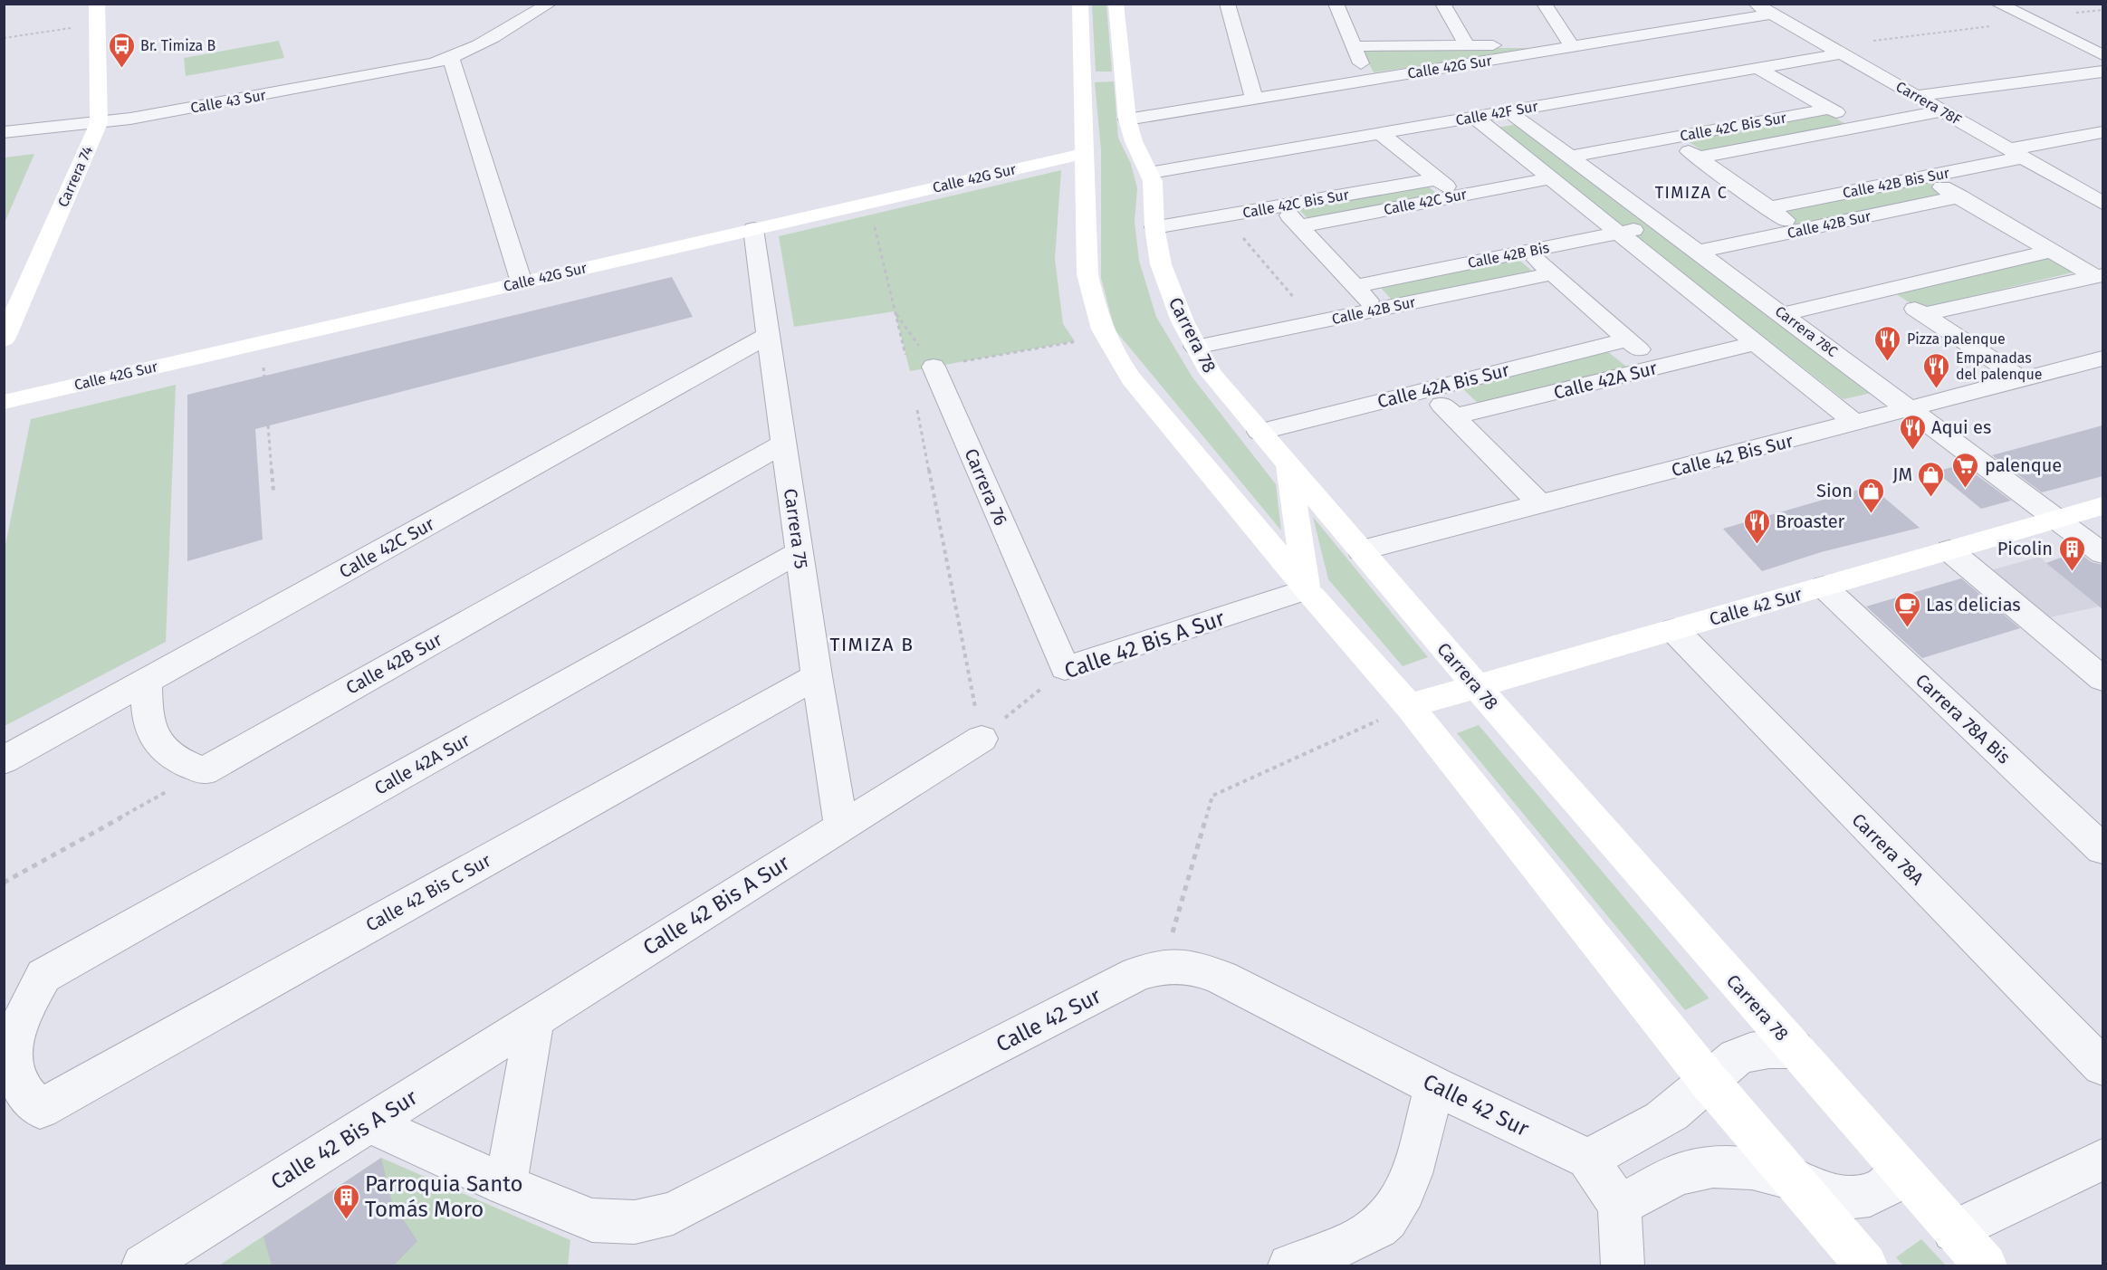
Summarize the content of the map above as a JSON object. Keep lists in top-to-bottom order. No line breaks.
{"streets":{"street":["Calle 42G Sur","Calle 43 Sur","Carrera 78F","Calle 42F Sur","Calle 42C Bis Sur","Carrera 74","Calle 42B Bis Sur","Calle 42C Sur","Calle 42B Sur","Calle 42B Bis","Carrera 78C","Carrera 78","Calle 42A Sur","Calle 42A Bis Sur","Calle 42 Bis Sur","Carrera 76","Carrera 75","Calle 42 Sur","Calle 42 Bis A Sur","Carrera 78A Bis","Carrera 78A","Calle 42 Bis C Sur"]},"crossings":[["Calle 42G Sur","Carrera 78F"],["Calle 42G Sur","Carrera 78"],["Calle 42G Sur","Carrera 75"],["Calle 43 Sur","Carrera 74"],["Carrera 78F","Calle 42F Sur"],["Carrera 78F","Calle 42B Bis Sur"],["Calle 42F Sur","Carrera 78C"],["Calle 42F Sur","Carrera 78"],["Calle 42C Bis Sur","Carrera 78C"],["Calle 42C Bis Sur","Carrera 78"],["Calle 42C Sur","Carrera 75"],["Calle 42B Sur","Carrera 78C"],["Calle 42B Sur","Carrera 78"],["Calle 42B Sur","Carrera 75"],["Calle 42B Bis","Carrera 78C"],["Carrera 78C","Calle 42 Bis Sur"],["Carrera 78C","Calle 42 Sur"],["Carrera 78","Calle 42A Bis Sur"],["Carrera 78","Calle 42 Bis Sur"],["Carrera 78","Calle 42 Sur"],["Calle 42A Sur","Carrera 75"],["Calle 42A Sur","Calle 42 Bis C Sur"],["Carrera 76","Calle 42 Bis A Sur"],["Carrera 75","Calle 42 Bis A Sur"],["Carrera 75","Calle 42 Bis C Sur"],["Calle 42 Sur","Calle 42 Bis A Sur"],["Calle 42 Sur","Carrera 78A Bis"],["Calle 42 Sur","Carrera 78A"]],"districts":["TIMIZA C","TIMIZA B"],"places":{"bus stop":["Br. Timiza B"],"restaurant":["Pizza palenque","Empanadas del palenque","Aqui es","Broaster"],"supermarket":["palenque"],"shop":["JM","Sion"],"building":["Picolin","Parroquia Santo Tomás Moro"],"cafe":["Las delicias"]}}
